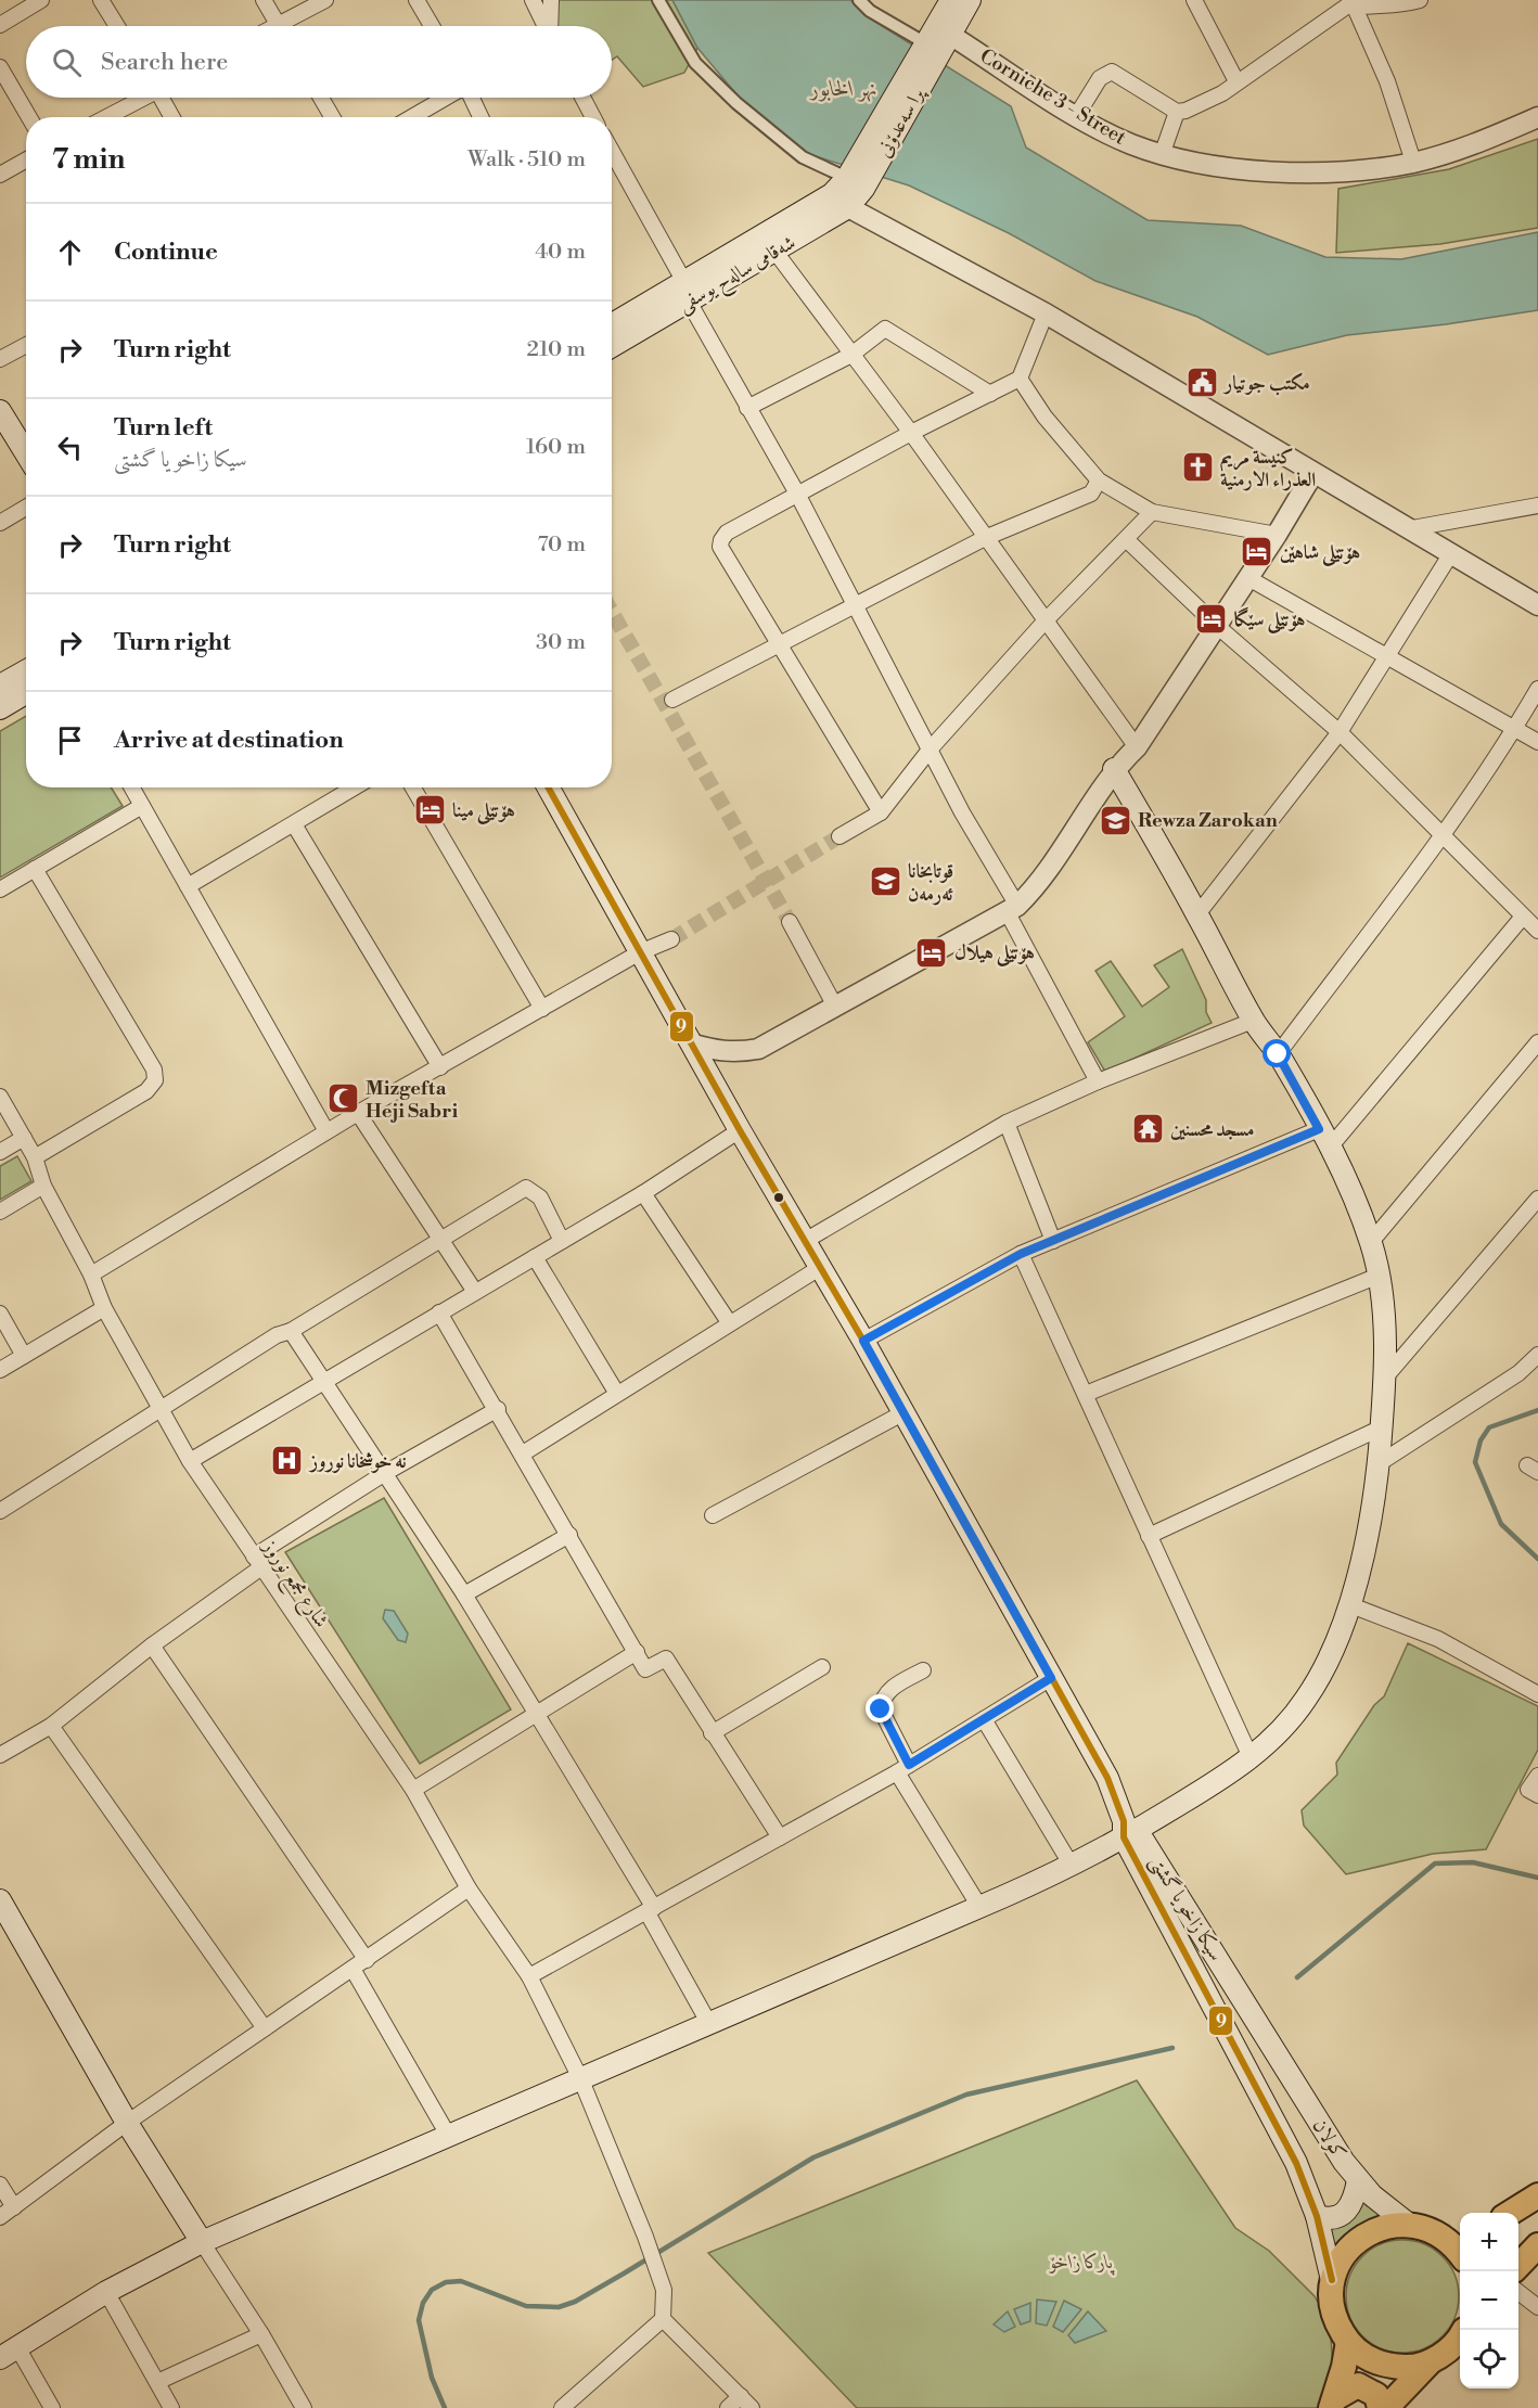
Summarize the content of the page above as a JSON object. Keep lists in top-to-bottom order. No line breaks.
{"streets":{"main road":["پرا سەعدۆنی","شەقامی سالەح یوسفی","سیکا زاخو یا گشتى","كولان"],"street":["Corniche 3 - Street","شارع مجمع نوروز"]},"crossings":[["Corniche 3 - Street","پرا سەعدۆنی"],["پرا سەعدۆنی","شەقامی سالەح یوسفی"],["سیکا زاخو یا گشتى","كولان"]],"water":["نهر الخابور"],"parks":["پارکا زاخۆ"],"places":{"public building":["مکتب جوتیار"],"church":["كنيسة مريم العذراء الارمنية"],"hotel":["هۆتێلی شاهێن","هۆتێلی سێگا","هۆتێلی مینا","هۆتێلی هیلال"],"school or university":["Rewza Zarokan","قوتابخانا ئه‌رمه‌ن"],"mosque":["Mizgefta Heji Sabri"],"temple":["مسجد محسنين"],"hospital":["نه خوشخانا نوروز"]},"lines":["transit line 9"],"page":{"search":"Search here","heading":["7 min","Walk · 510 m"],"list":[["Continue","40 m"],["Turn right","210 m"],["Turn left","سیکا زاخو یا گشتى","160 m"],["Turn right","70 m"],["Turn right","30 m"],"Arrive at destination"],"map_buttons":["+","−"]}}
